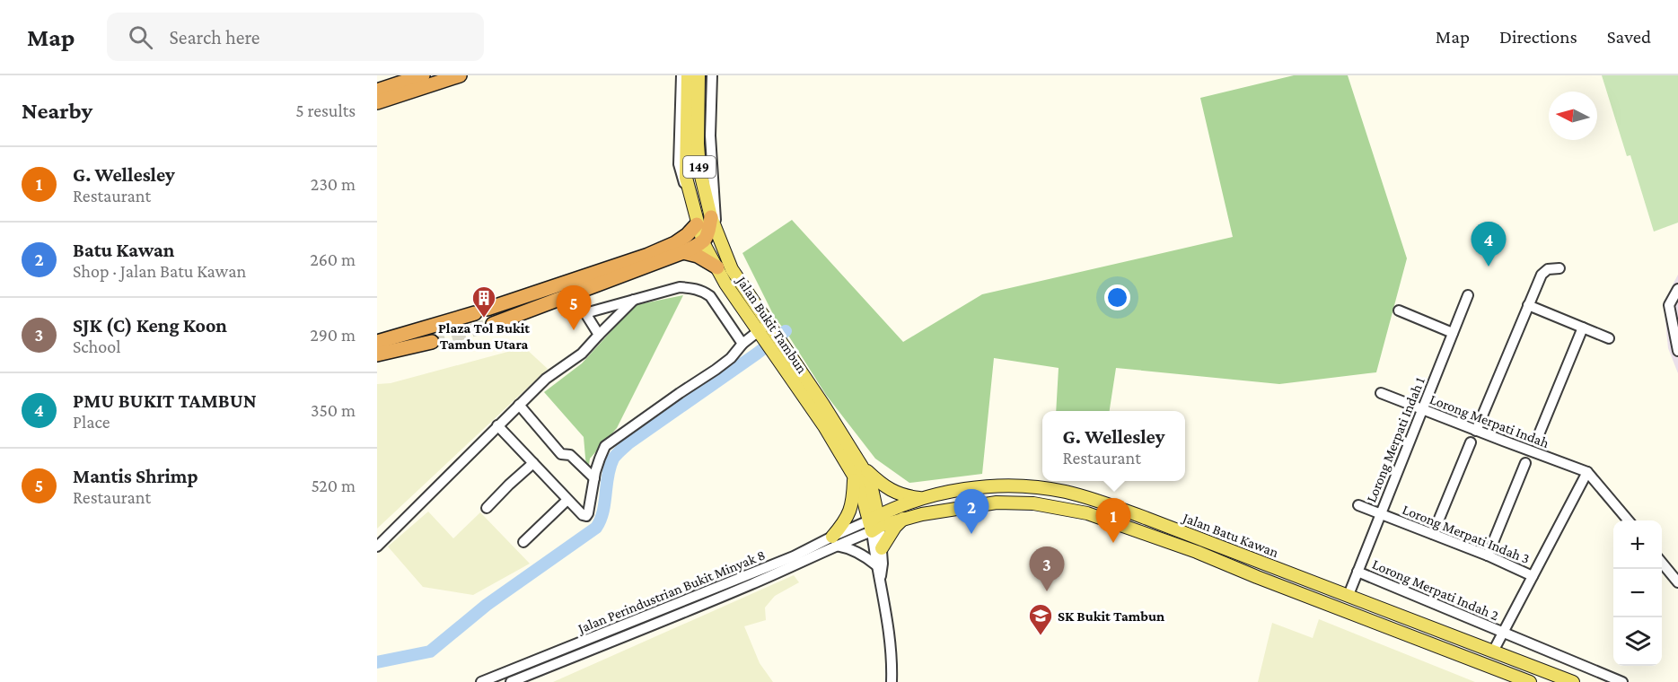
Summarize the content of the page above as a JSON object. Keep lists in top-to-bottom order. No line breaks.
{"streets":{"main road":["149","Jalan Bukit Tambun","Jalan Batu Kawan"],"street":["Lorong Merpati Indah","Lorong Merpati Indah 1","Lorong Merpati Indah 3","Lorong Merpati Indah 2","Jalan Perindustrian Bukit Minyak 8"]},"crossings":[["Jalan Bukit Tambun","Jalan Batu Kawan"],["Jalan Bukit Tambun","Jalan Perindustrian Bukit Minyak 8"],["Lorong Merpati Indah","Lorong Merpati Indah 1"],["Lorong Merpati Indah 1","Lorong Merpati Indah 3"],["Lorong Merpati Indah 1","Jalan Batu Kawan"],["Lorong Merpati Indah 1","Lorong Merpati Indah 2"],["Jalan Batu Kawan","Jalan Perindustrian Bukit Minyak 8"]],"places":{"building":["Plaza Tol Bukit Tambun Utara"],"school or university":["SK Bukit Tambun"]},"north":"left","page":{"header":"Map","search":"Search here","nav":["Map","Directions","Saved"],"heading":["Nearby","5 results"],"list":[{"mark":"1","name":"G. Wellesley","note":"Restaurant","value":"230 m"},{"mark":"2","name":"Batu Kawan","note":"Shop · Jalan Batu Kawan","value":"260 m"},{"mark":"3","name":"SJK (C) Keng Koon","note":"School","value":"290 m"},{"mark":"4","name":"PMU BUKIT TAMBUN","note":"Place","value":"350 m"},{"mark":"5","name":"Mantis Shrimp","note":"Restaurant","value":"520 m"}],"pins":["4","5","2","1","3"],"popup":["G. Wellesley","Restaurant"],"map_buttons":["+","−"]}}
